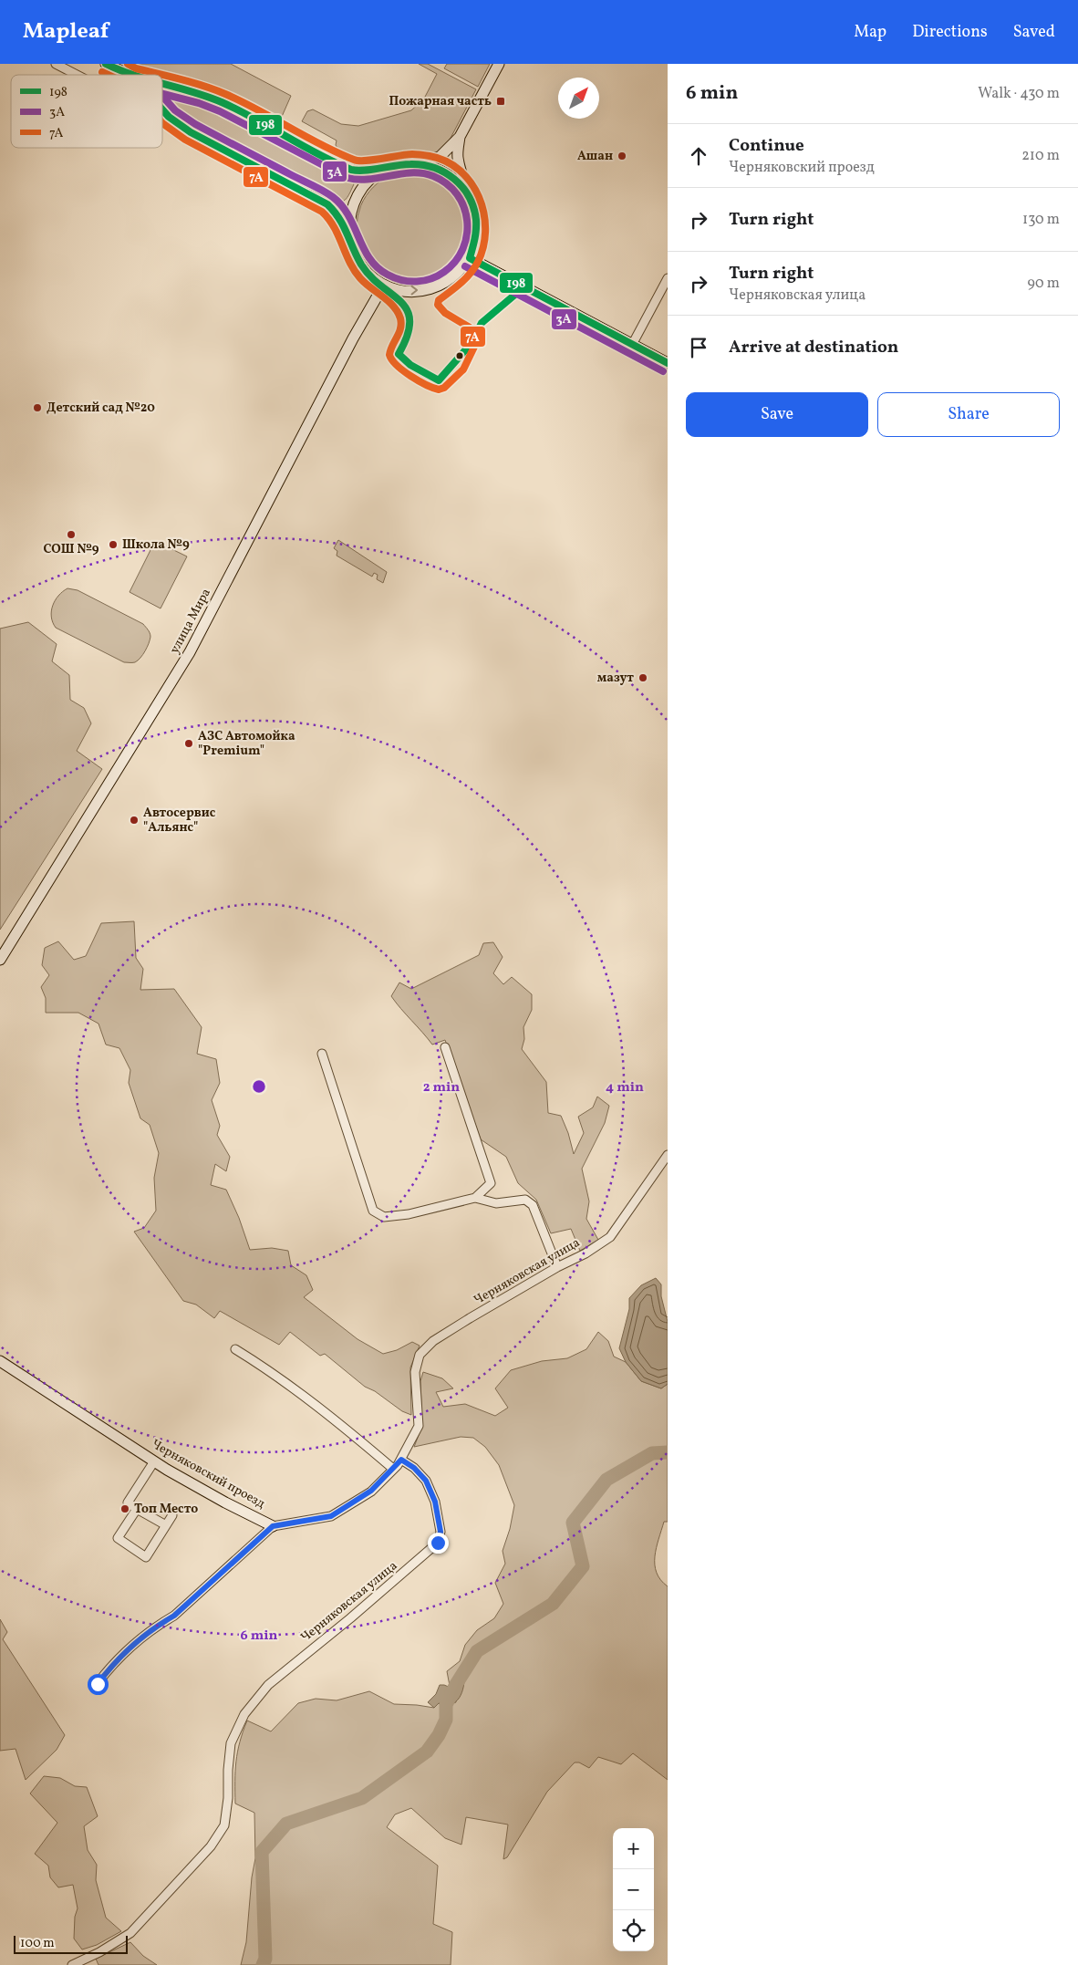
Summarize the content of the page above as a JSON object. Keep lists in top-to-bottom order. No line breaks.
{"streets":{"main road":["улица Мира","Черняковский проезд"],"street":["Черняковская улица"]},"crossings":[["Черняковская улица","Черняковский проезд"]],"places":{"transit":["Пожарная часть"],"other":["Ашан","Детский сад №20","СОШ №9","Школа №9","мазут","АЗС Автомойка \"Premium\"","Автосервис \"Альянс\"","Топ Место"]},"lines":["transit line 198","transit line 7А","transit line 3А"],"legend":["198","3А","7А"],"scale_bar":"100 m","north":"top right","page":{"header":"Mapleaf","nav":["Map","Directions","Saved"],"heading":["6 min","Walk · 430 m"],"list":[["Continue","Черняковский проезд","210 m"],["Turn right","130 m"],["Turn right","Черняковская улица","90 m"],"Arrive at destination"],"buttons":["Save","Share"],"map_buttons":["+","−"],"scale":"100 m"},"rings":["2 min","4 min","6 min"]}
